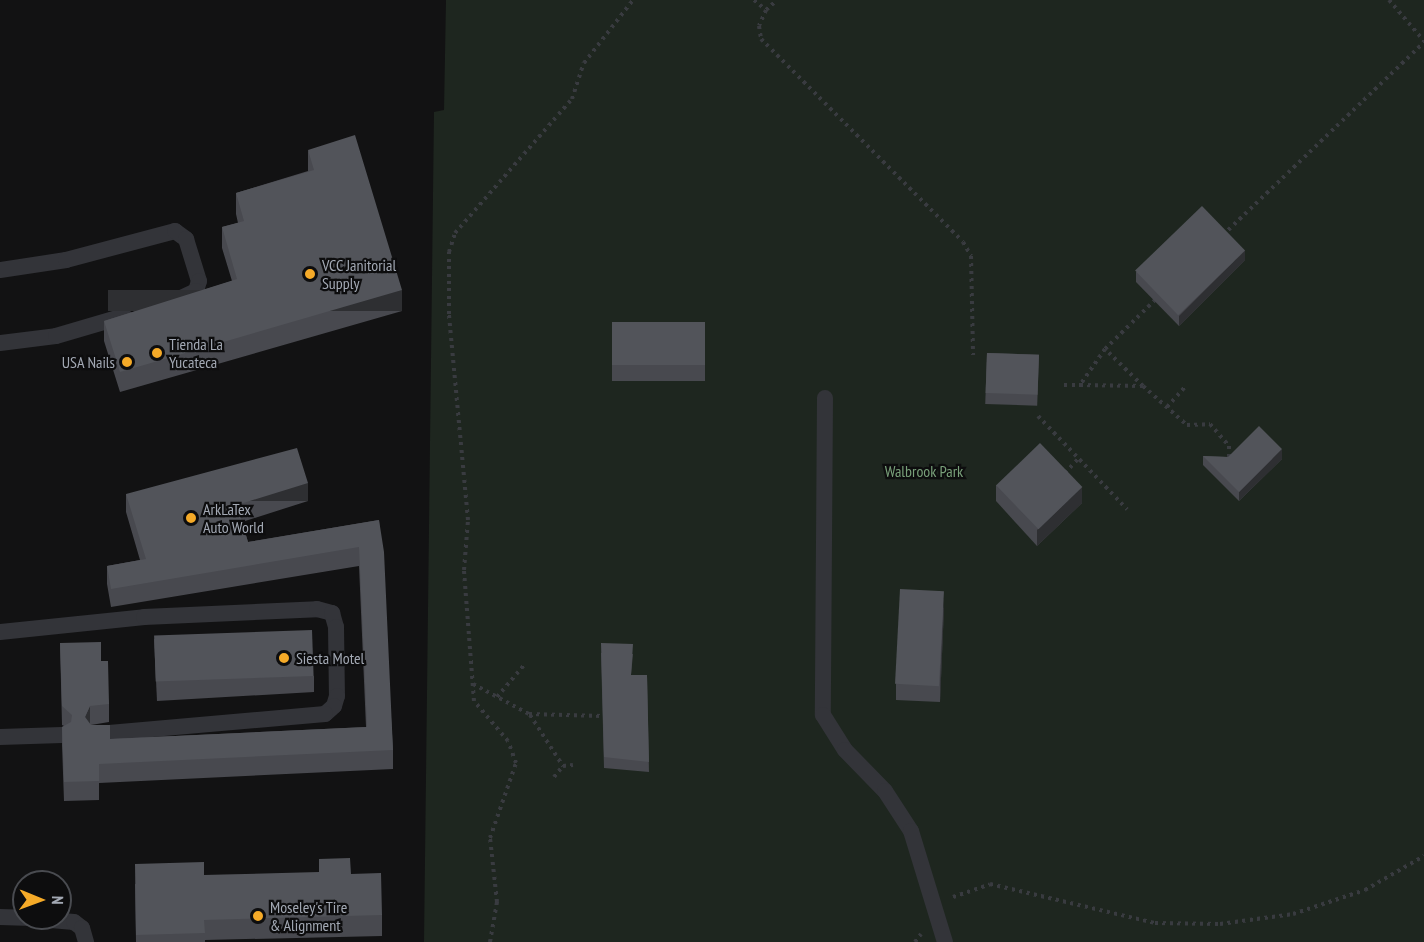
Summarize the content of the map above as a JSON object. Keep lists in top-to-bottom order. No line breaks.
{"parks":["Walbrook Park"],"places":["VCC Janitorial Supply","Tienda La Yucateca","USA Nails","ArkLaTex Auto World","Siesta Motel","Moseley's Tire & Alignment"],"north":"right"}
